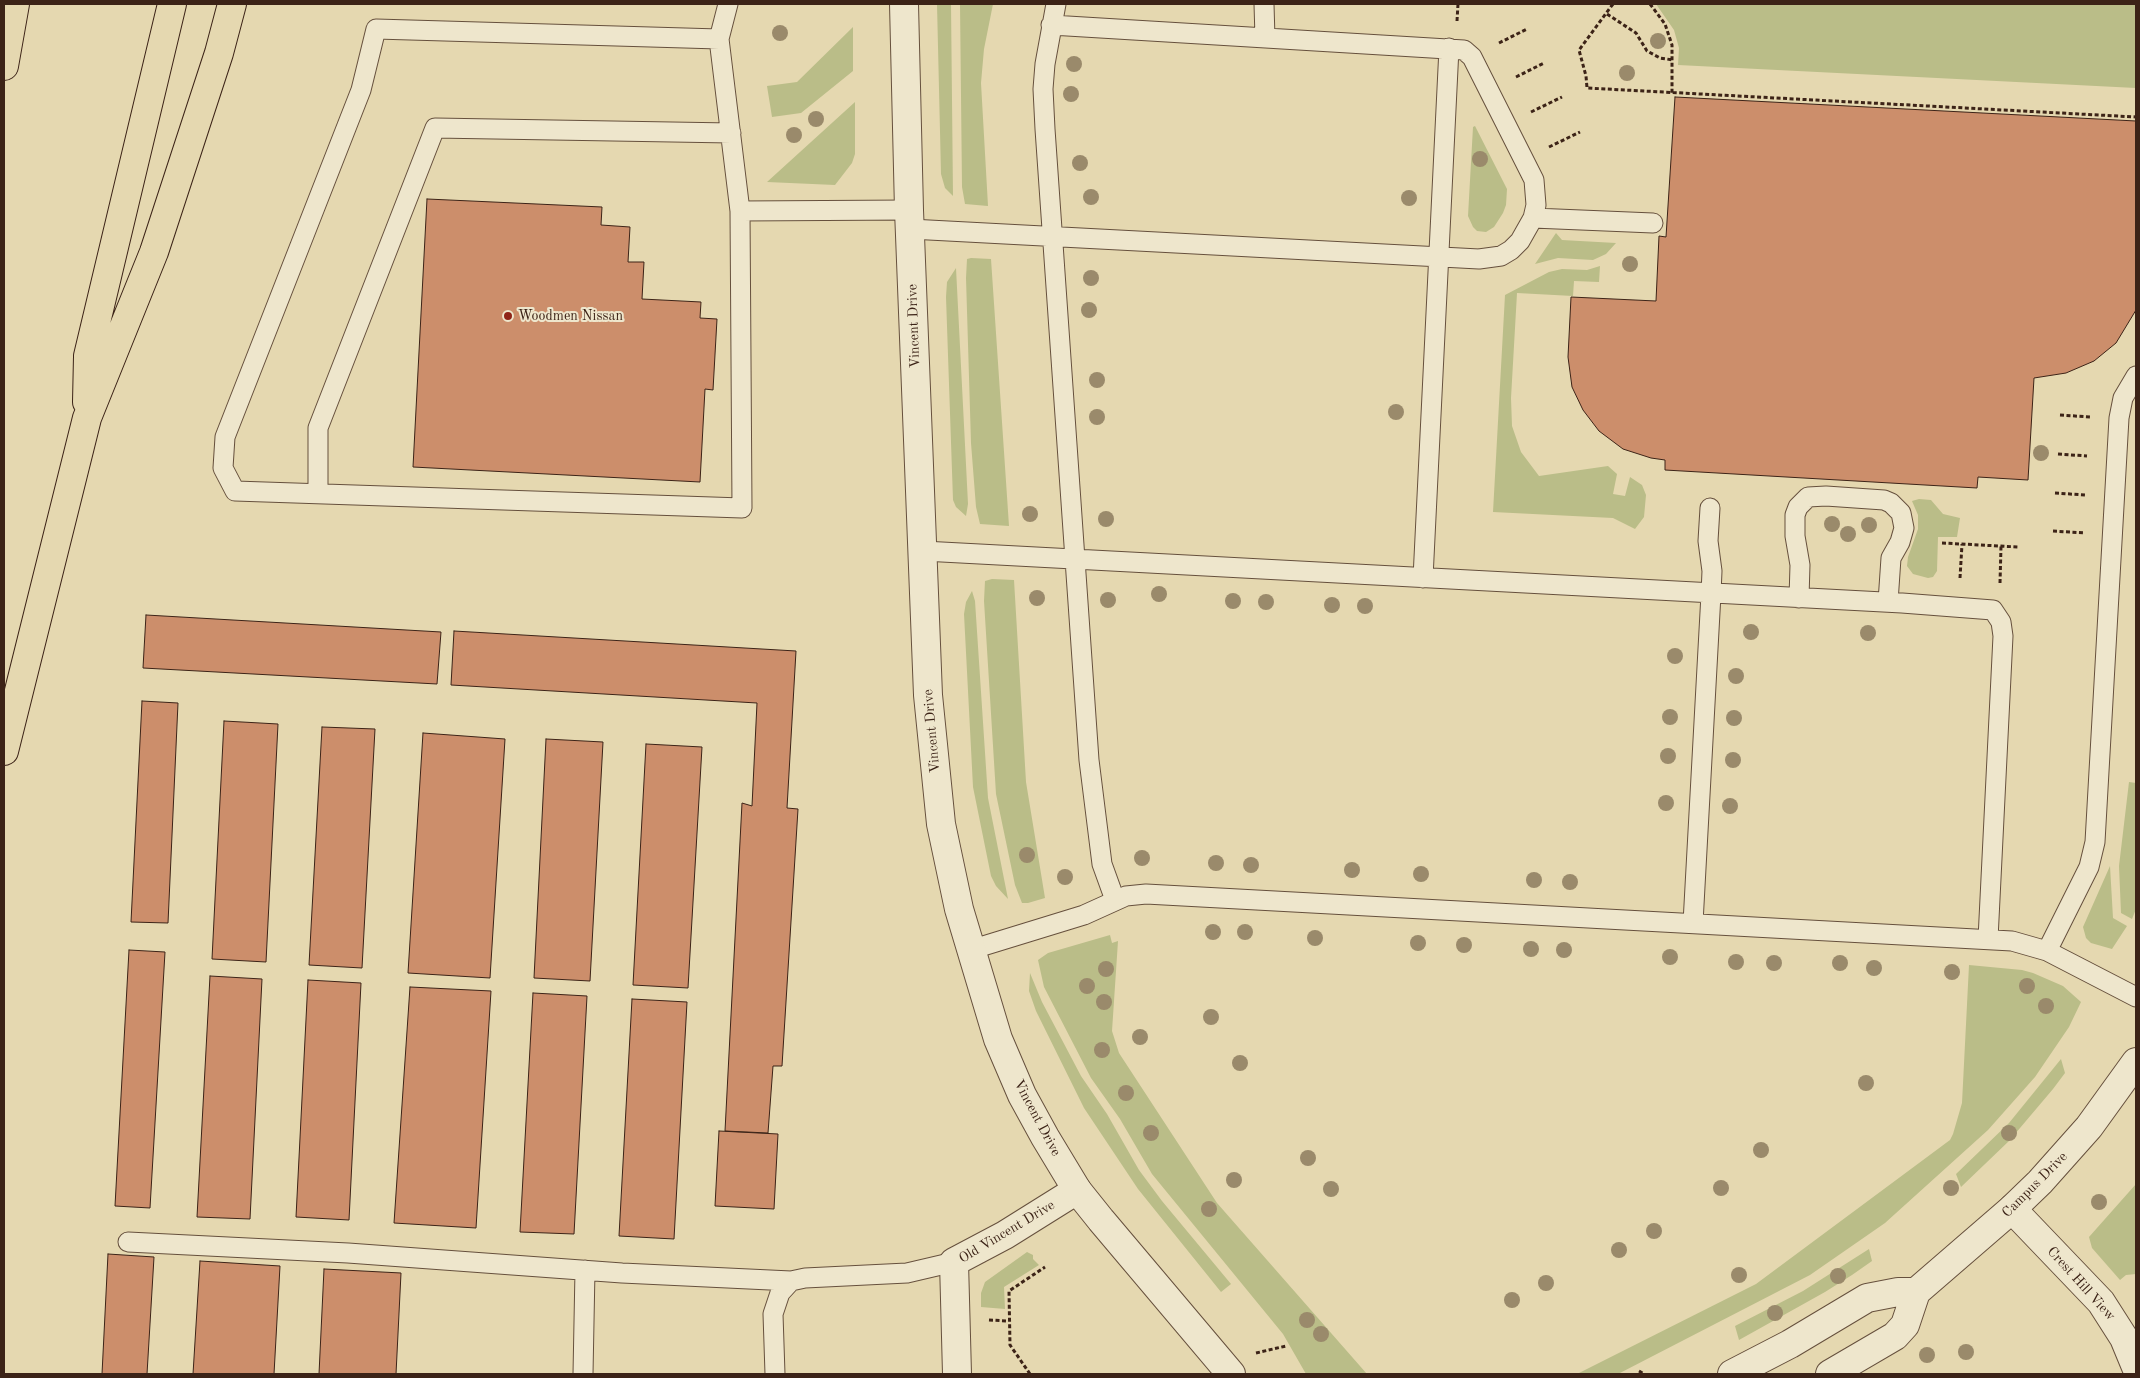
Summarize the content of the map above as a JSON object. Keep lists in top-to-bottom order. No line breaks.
{"streets":{"street":["Vincent Drive","Campus Drive","Old Vincent Drive","Crest Hill View"]},"crossings":[["Vincent Drive","Old Vincent Drive"],["Campus Drive","Crest Hill View"]],"places":["Woodmen Nissan"]}
